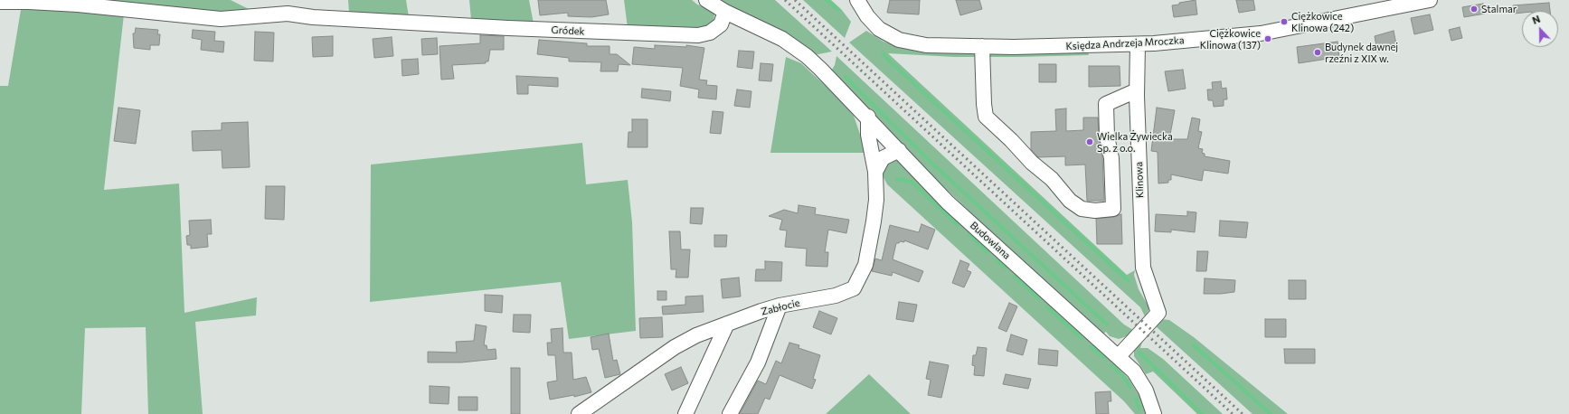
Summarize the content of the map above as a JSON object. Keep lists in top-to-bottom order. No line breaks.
{"streets":{"street":["Gródek","Księdza Andrzeja Mroczka","Klinowa","Budowlana","Zabłocie"]},"crossings":[["Gródek","Budowlana"],["Księdza Andrzeja Mroczka","Klinowa"],["Klinowa","Budowlana"],["Budowlana","Zabłocie"]],"places":["Stalmar","Ciężkowice Klinowa (242)","Ciężkowice Klinowa (137)","Budynek dawnej rzeźni z XIX w.","Wielka Żywiecka Sp. z o.o."],"north":"top"}
